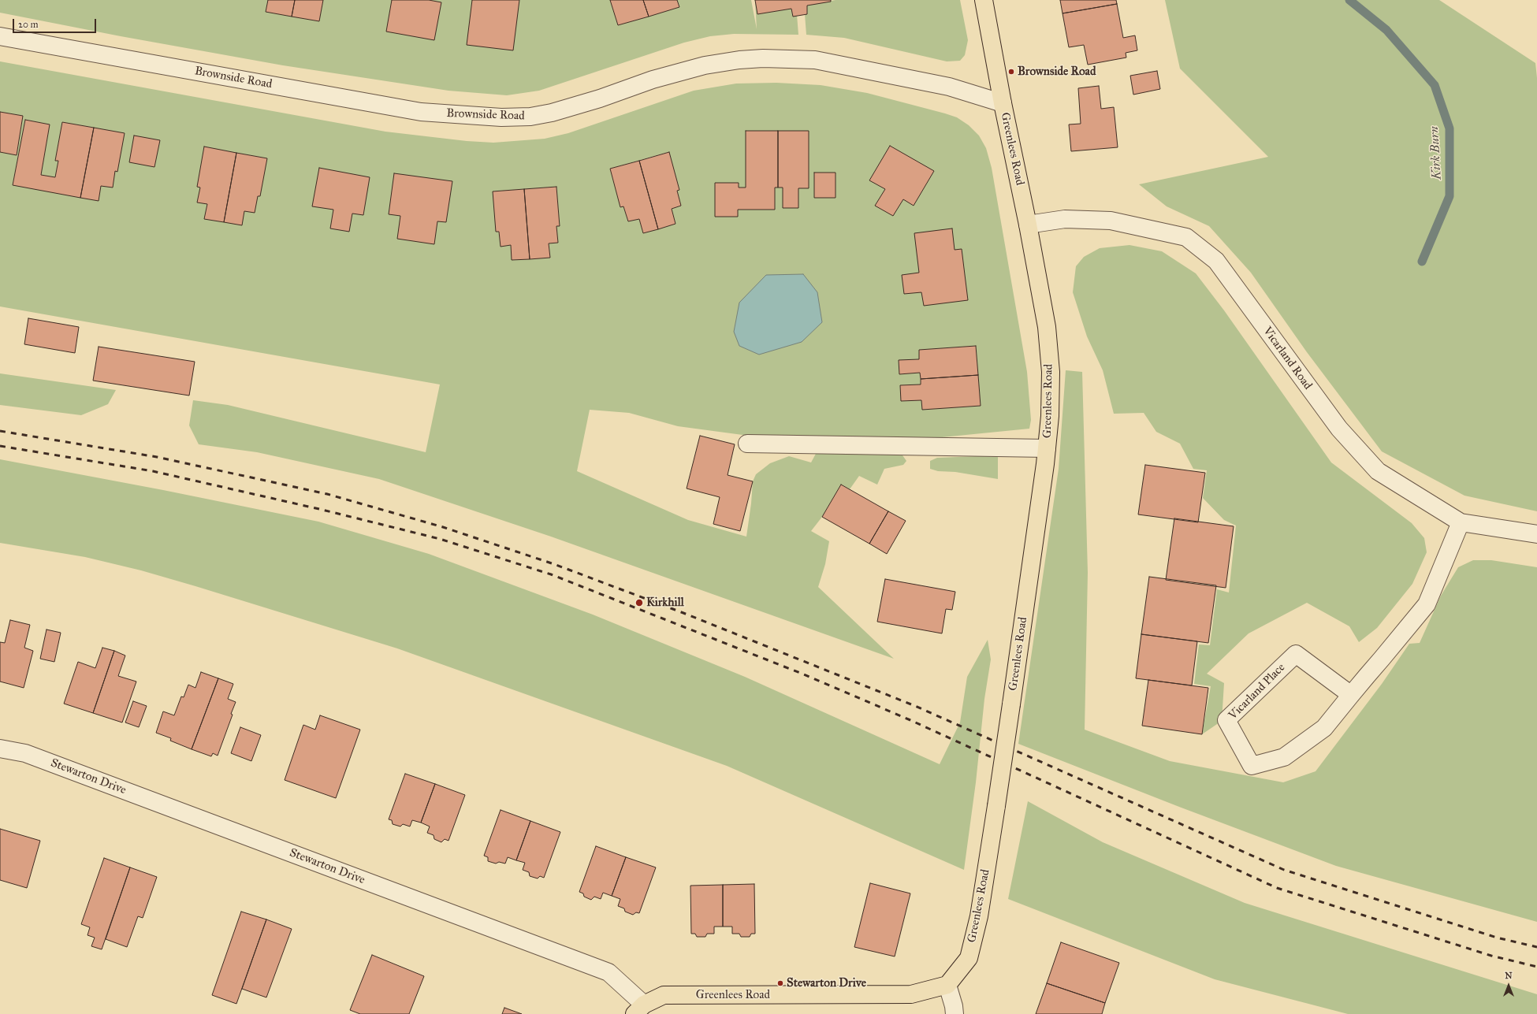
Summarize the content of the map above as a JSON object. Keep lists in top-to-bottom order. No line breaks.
{"streets":{"main road":["Greenlees Road"],"street":["Brownside Road","Vicarland Road","Vicarland Place","Stewarton Drive"]},"crossings":[["Brownside Road","Greenlees Road"],["Greenlees Road","Vicarland Road"],["Greenlees Road","Stewarton Drive"],["Vicarland Road","Vicarland Place"]],"water":["Kirk Burn"],"places":["Brownside Road","Kirkhill","Stewarton Drive"],"scale_bar":"20 m","north":"top"}
